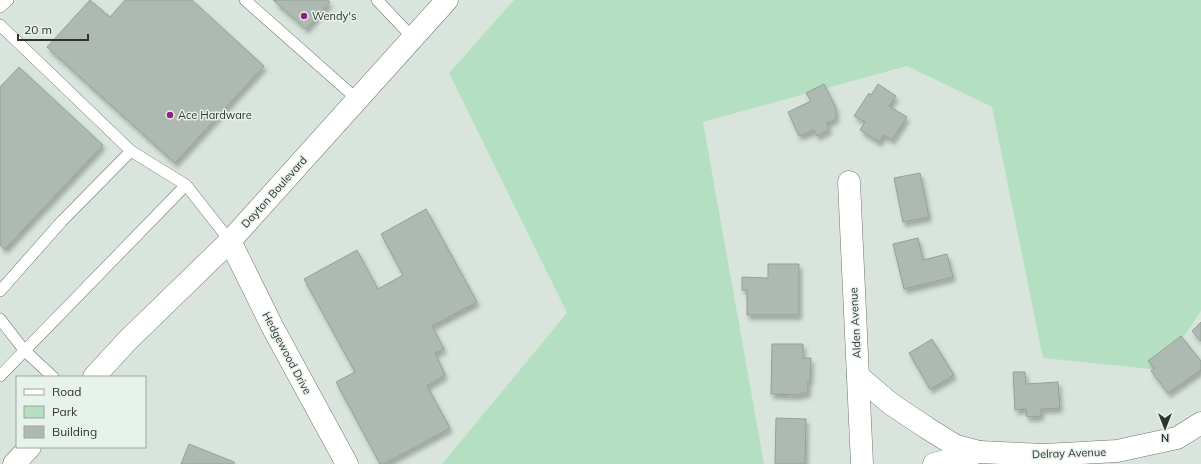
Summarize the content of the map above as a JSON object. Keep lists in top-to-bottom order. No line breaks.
{"streets":{"street":["Dayton Boulevard","Alden Avenue","Hedgewood Drive","Delray Avenue"]},"crossings":[["Dayton Boulevard","Hedgewood Drive"]],"places":["Wendy's","Ace Hardware"],"legend":["Road","Park","Building"],"scale_bar":"20 m","north":"bottom"}
